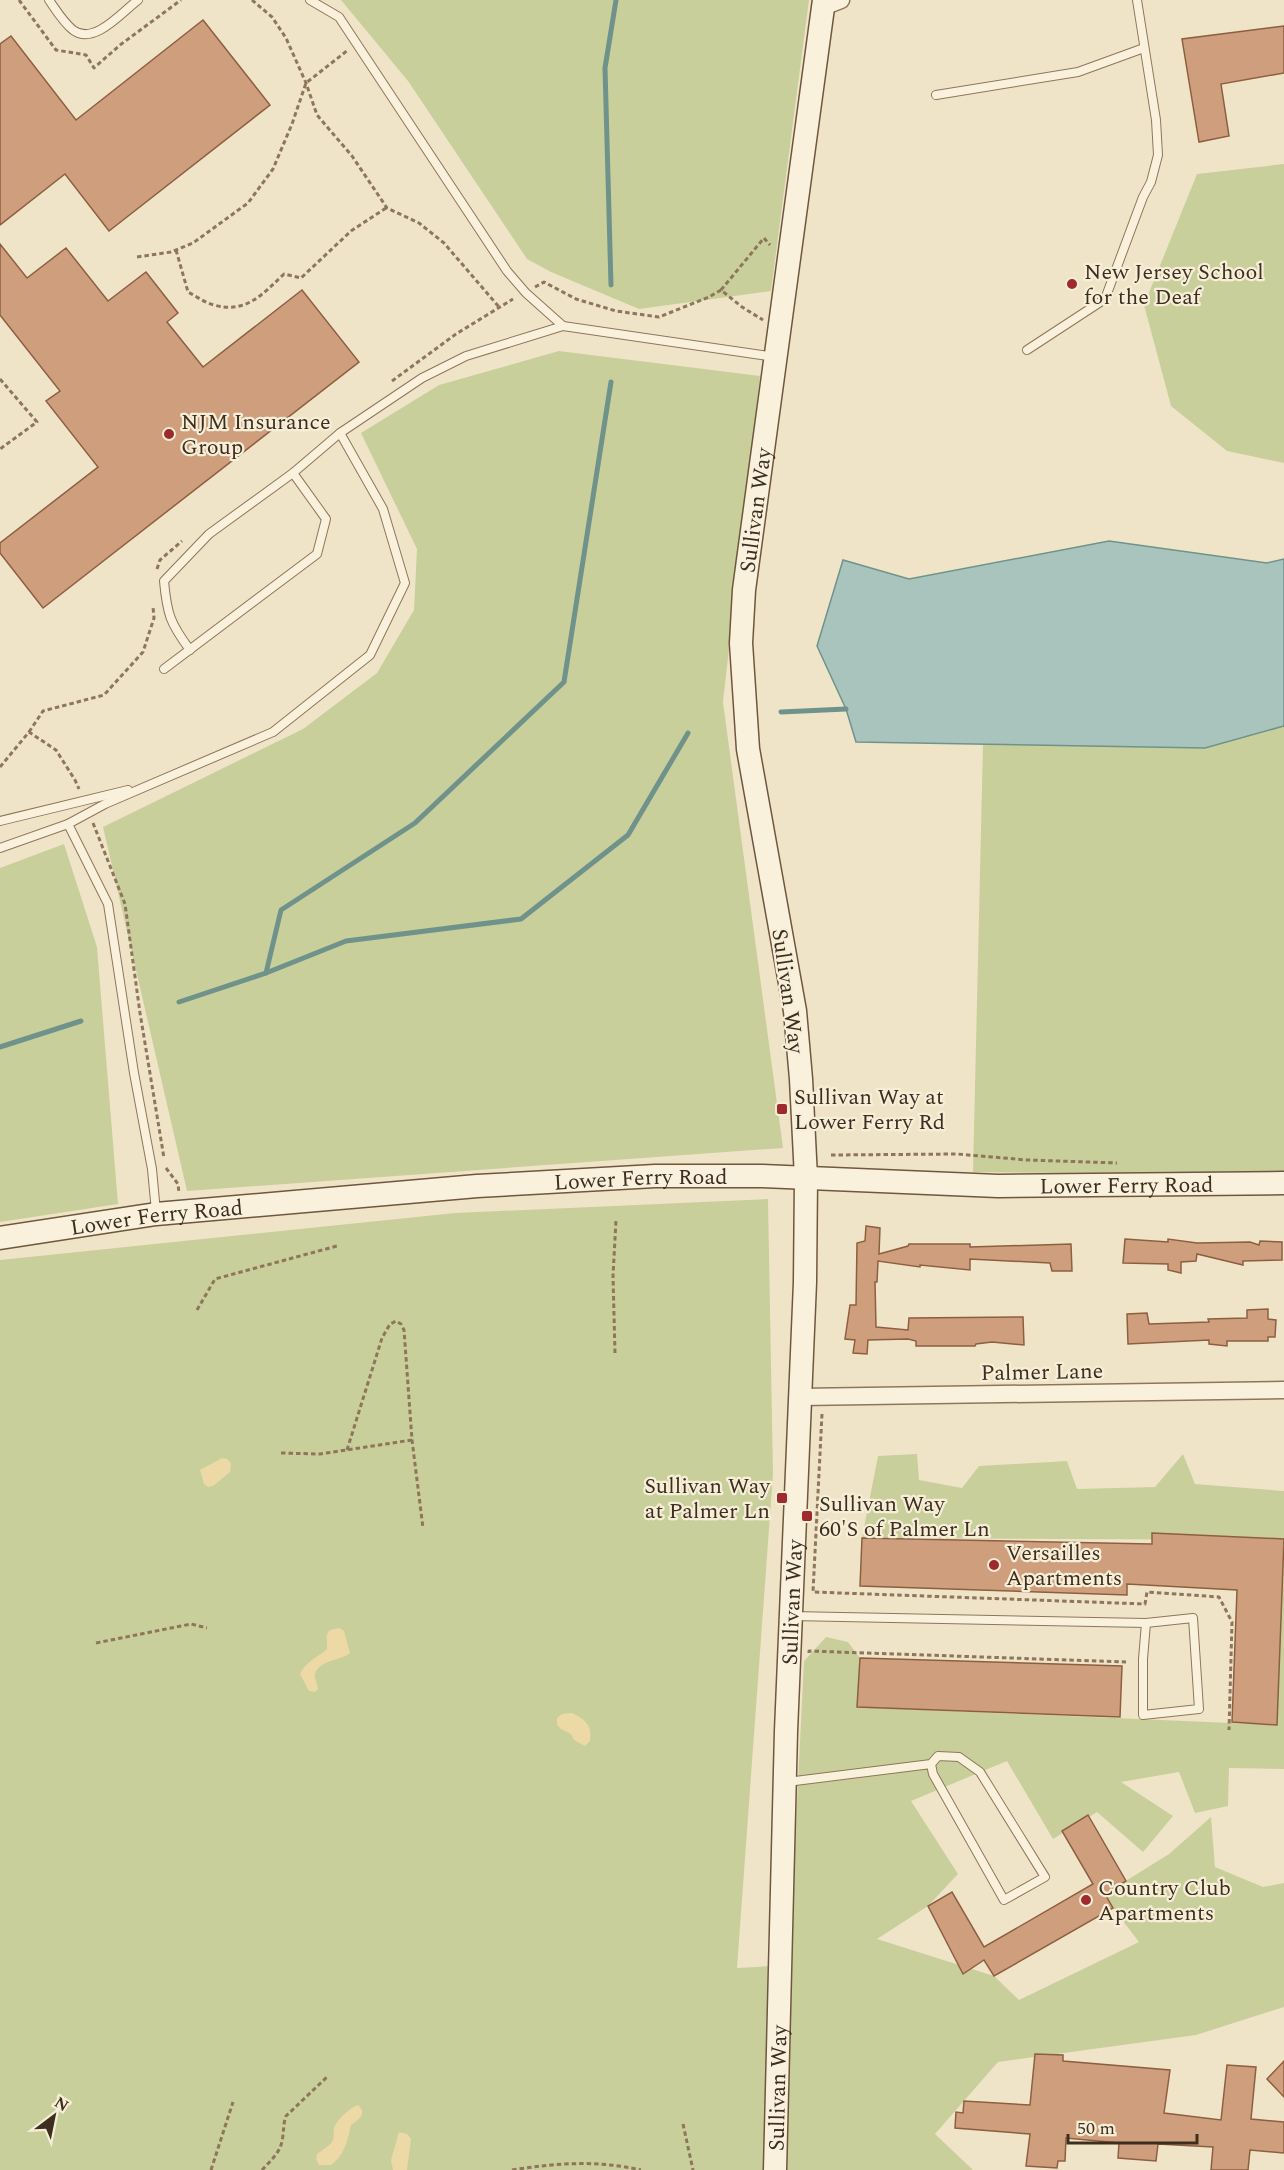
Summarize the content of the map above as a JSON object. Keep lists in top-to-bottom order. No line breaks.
{"streets":{"main road":["Sullivan Way","Lower Ferry Road"],"street":["Palmer Lane"]},"crossings":[["Sullivan Way","Lower Ferry Road"],["Sullivan Way","Palmer Lane"]],"places":{"other":["New Jersey School for the Deaf","NJM Insurance Group","Versailles Apartments","Country Club Apartments"],"transit":["Sullivan Way at Lower Ferry Rd","Sullivan Way at Palmer Ln","Sullivan Way 60'S of Palmer Ln"]},"scale_bar":"50 m","north":"top right"}
